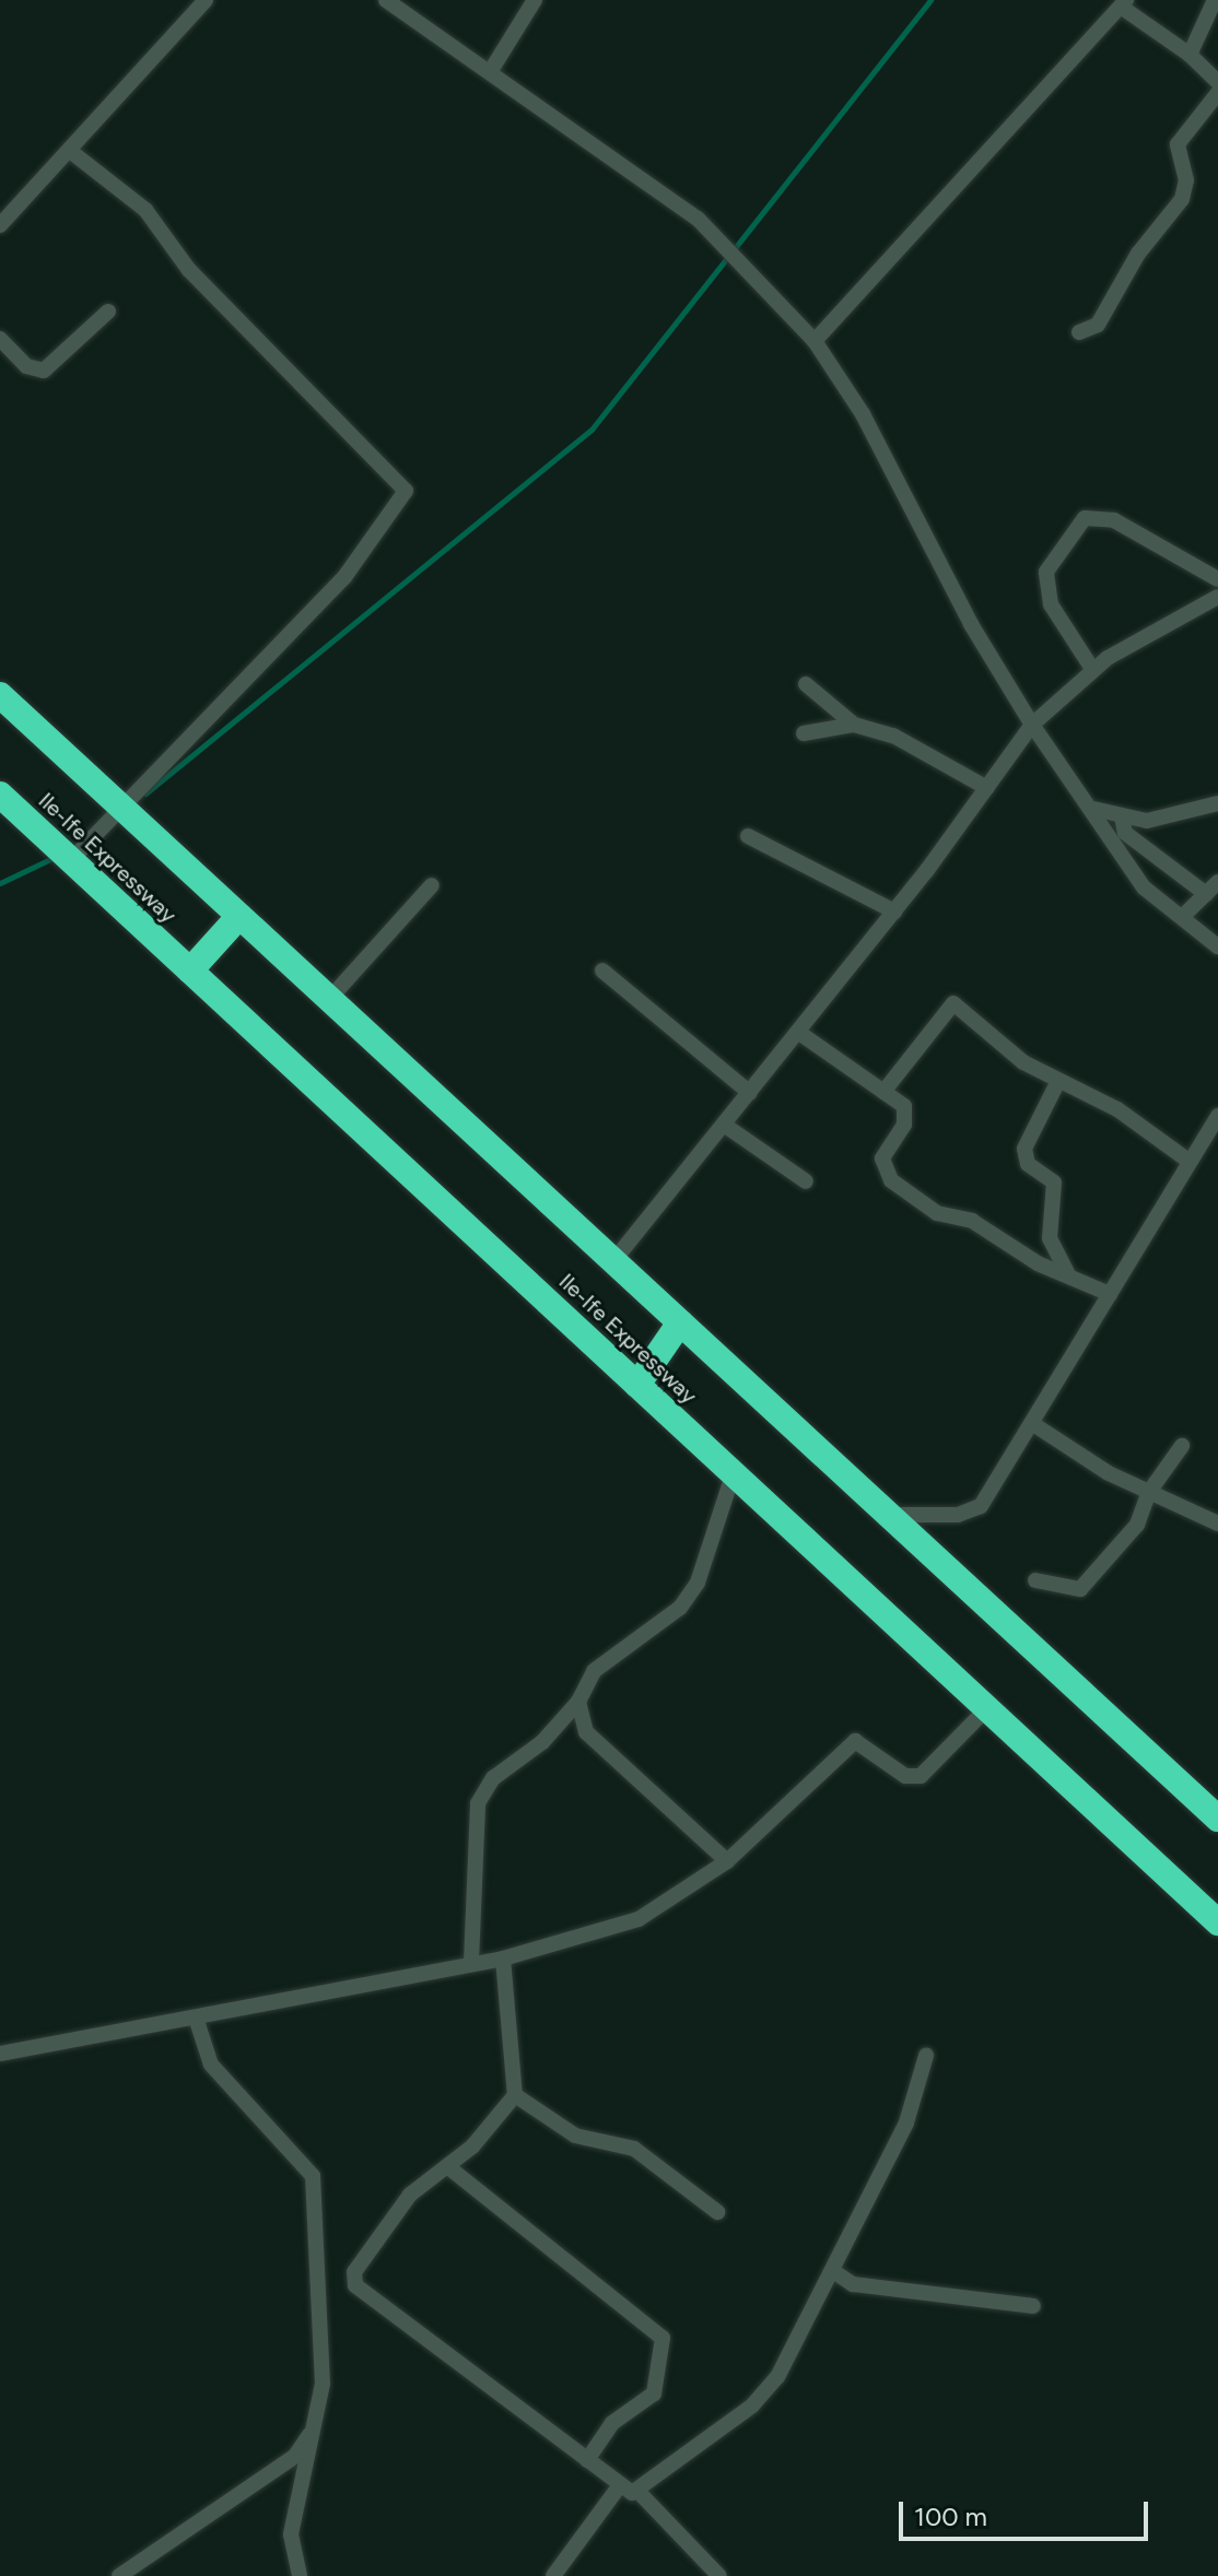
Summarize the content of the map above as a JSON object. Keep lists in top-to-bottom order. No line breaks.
{"streets":{"highway":["Ile-Ife Expressway"]},"scale_bar":"100 m"}
